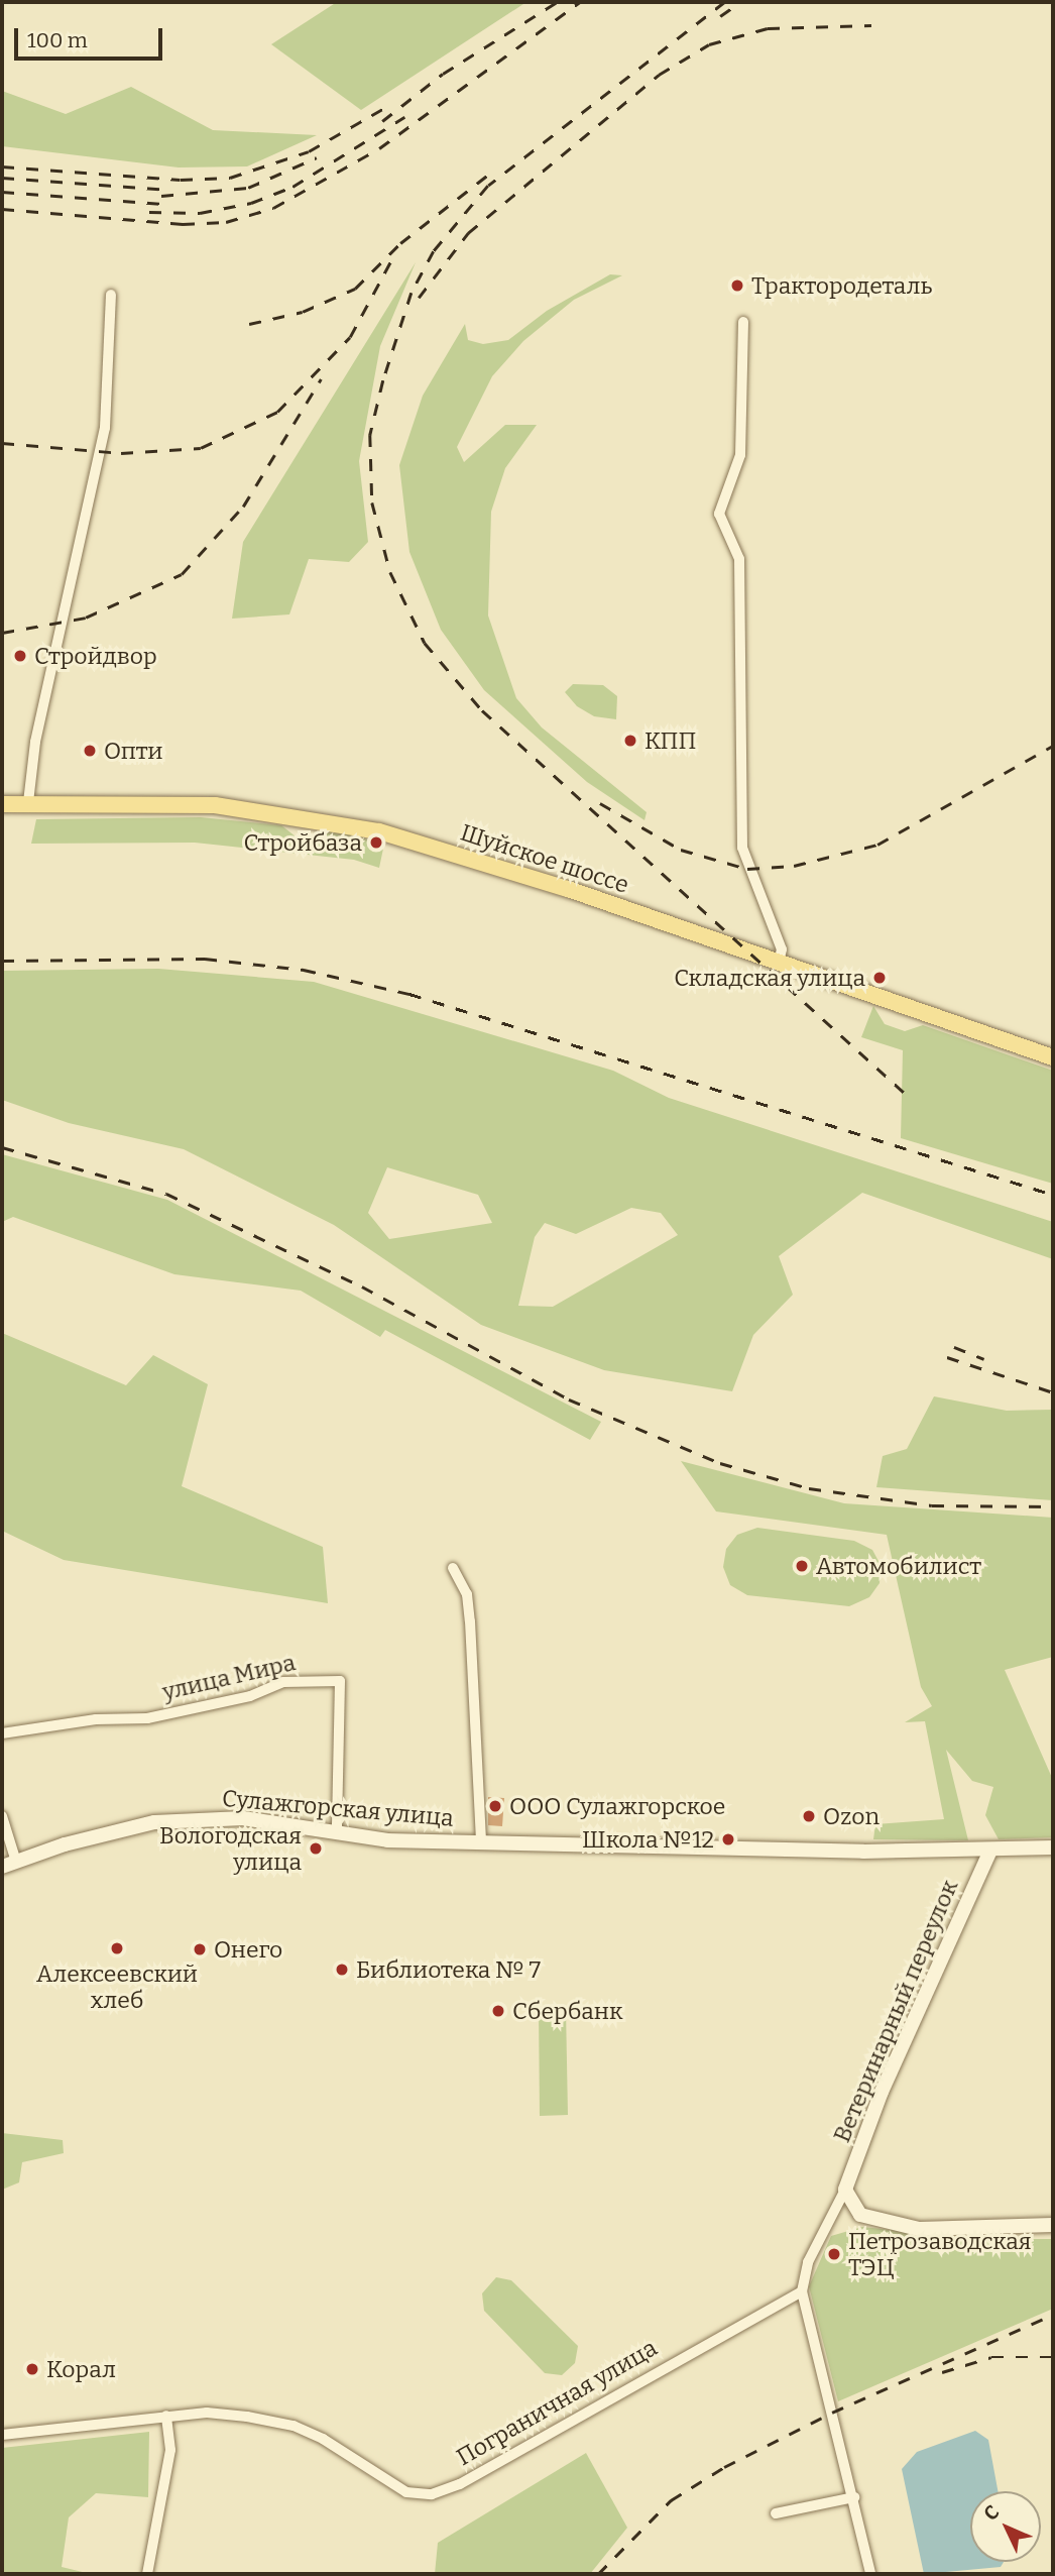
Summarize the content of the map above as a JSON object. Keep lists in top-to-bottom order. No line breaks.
{"streets":{"main road":["Шуйское шоссе","Сулажгорская улица","Ветеринарный переулок"],"street":["улица Мира","Пограничная улица"]},"crossings":[["улица Мира","Сулажгорская улица"],["Сулажгорская улица","Ветеринарный переулок"]],"places":["Трактородеталь","Стройдвор","КПП","Опти","Стройбаза","Складская улица","Автомобилист","ООО Сулажгорское","Ozon","Школа №12","Вологодская улица","Алексеевский хлеб","Онего","Библиотека № 7","Сбербанк","Петрозаводская ТЭЦ","Корал"],"scale_bar":"100 m","north":"top left"}
